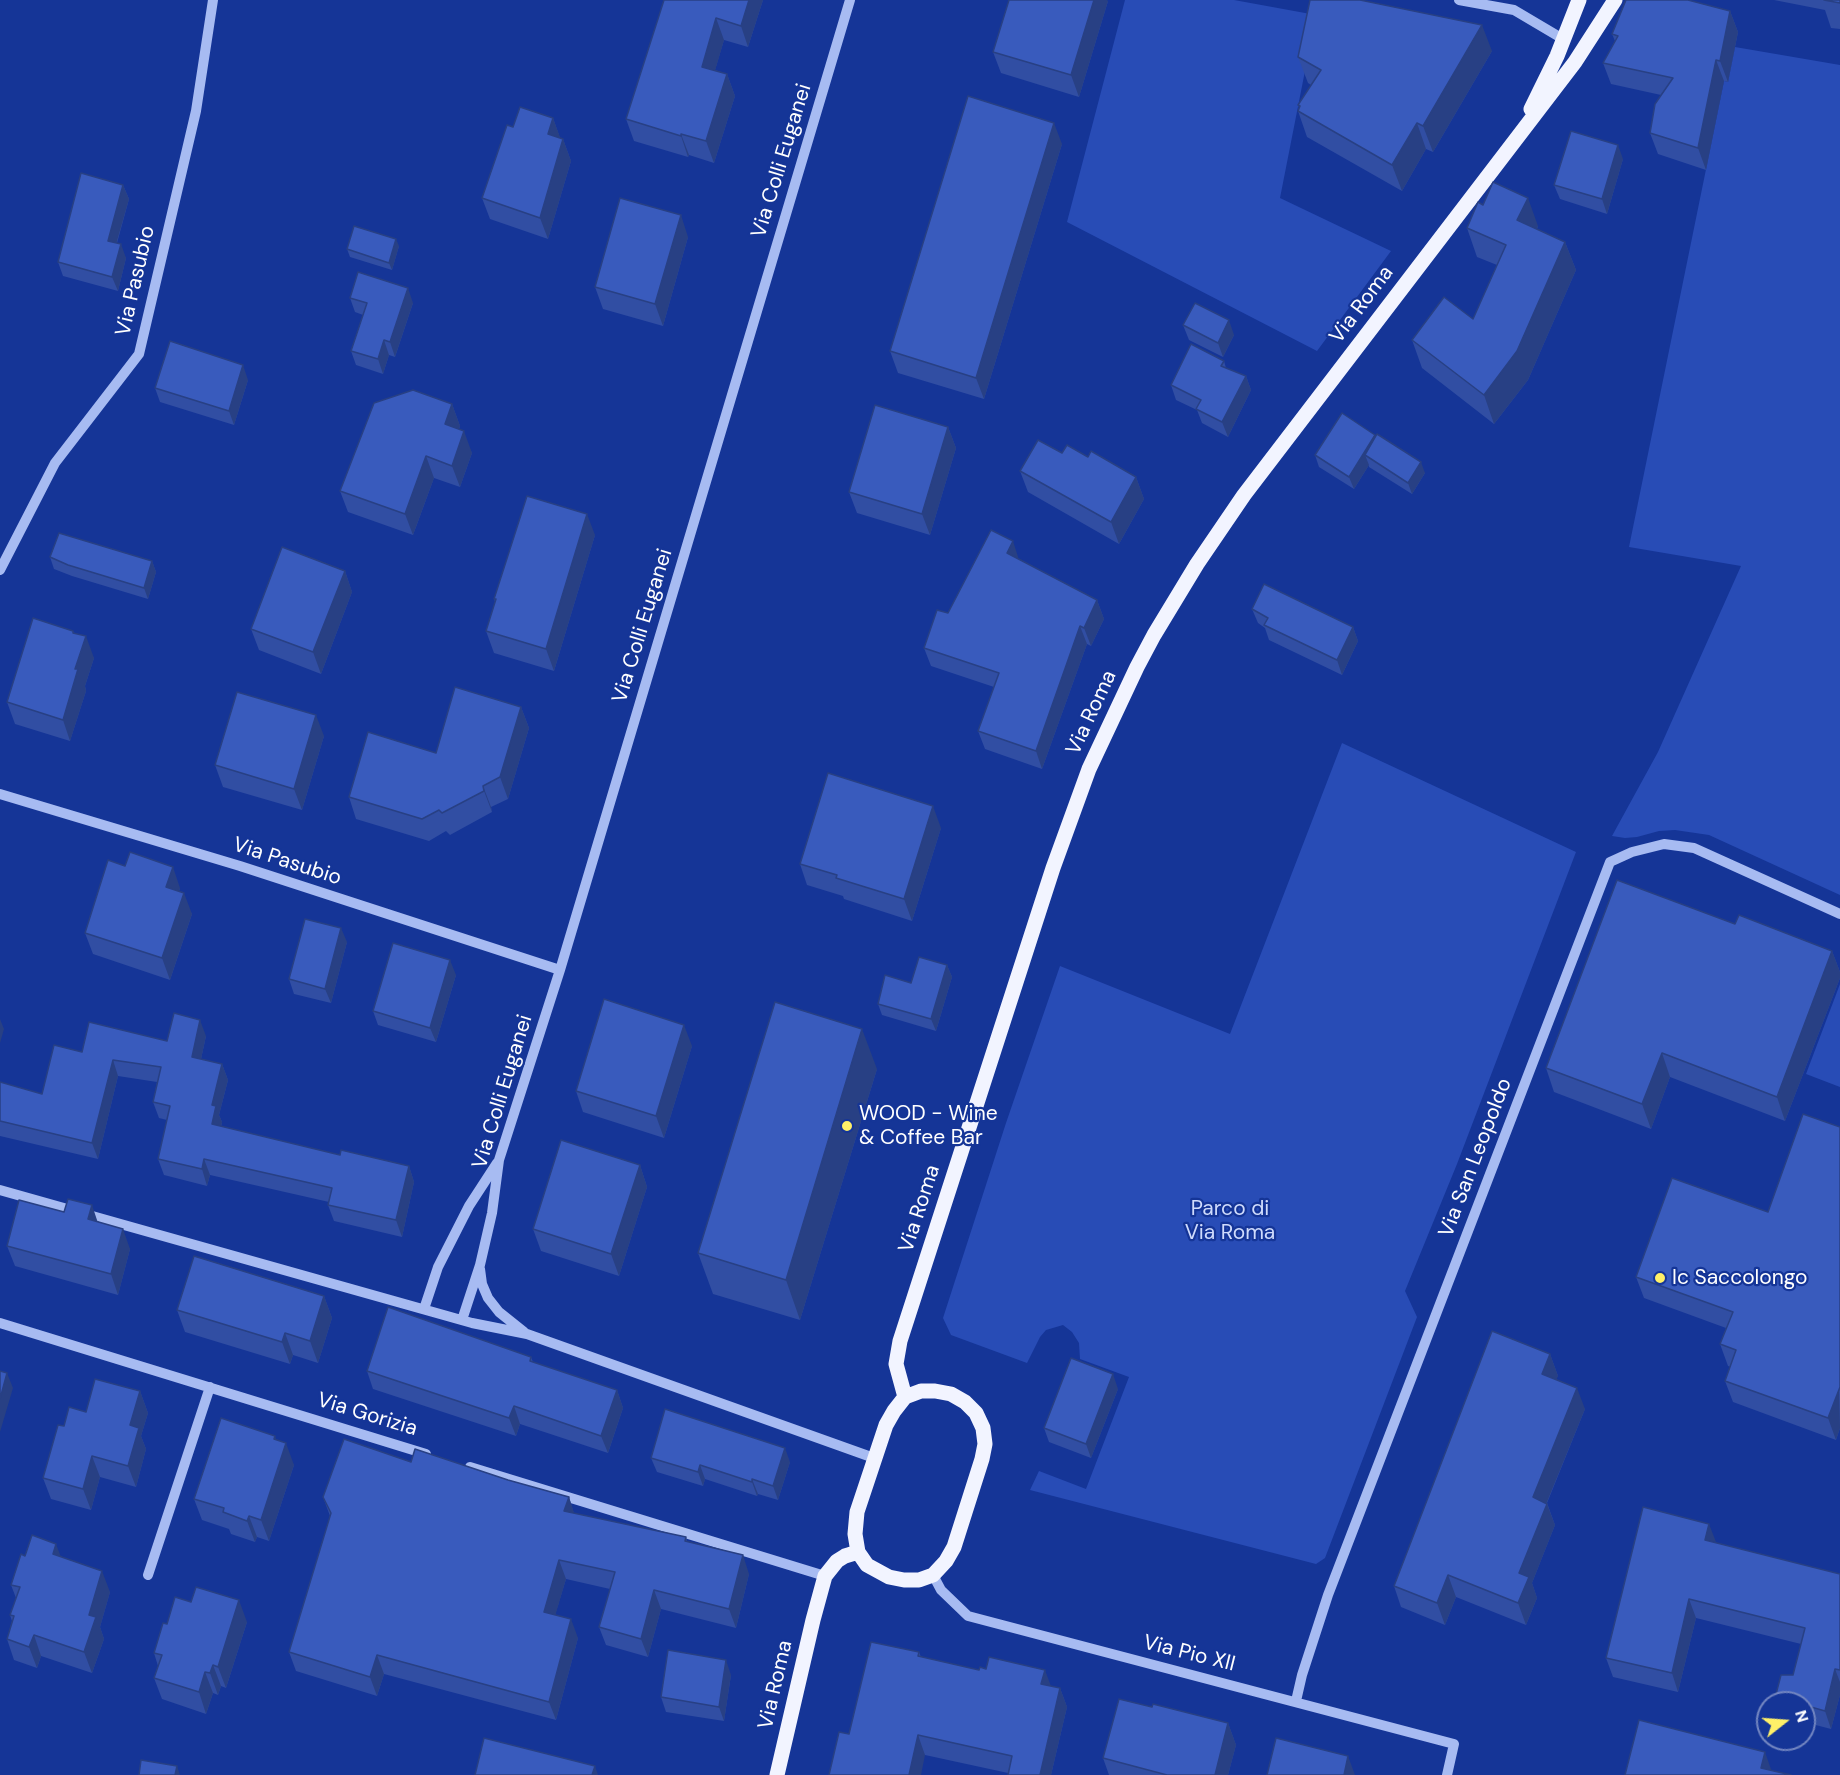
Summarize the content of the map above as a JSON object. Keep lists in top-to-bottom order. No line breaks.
{"streets":{"main road":["Via Roma"],"street":["Via Colli Euganei","Via Pasubio","Via San Leopoldo","Via Gorizia","Via Pio XII"]},"crossings":[["Via Colli Euganei","Via Pasubio"],["Via Colli Euganei","Via Roma"],["Via Colli Euganei","Via Pio XII"],["Via Roma","Via Pio XII"],["Via San Leopoldo","Via Pio XII"]],"parks":["Parco di Via Roma"],"places":["WOOD - Wine & Coffee Bar","Ic Saccolongo"],"north":"right"}
